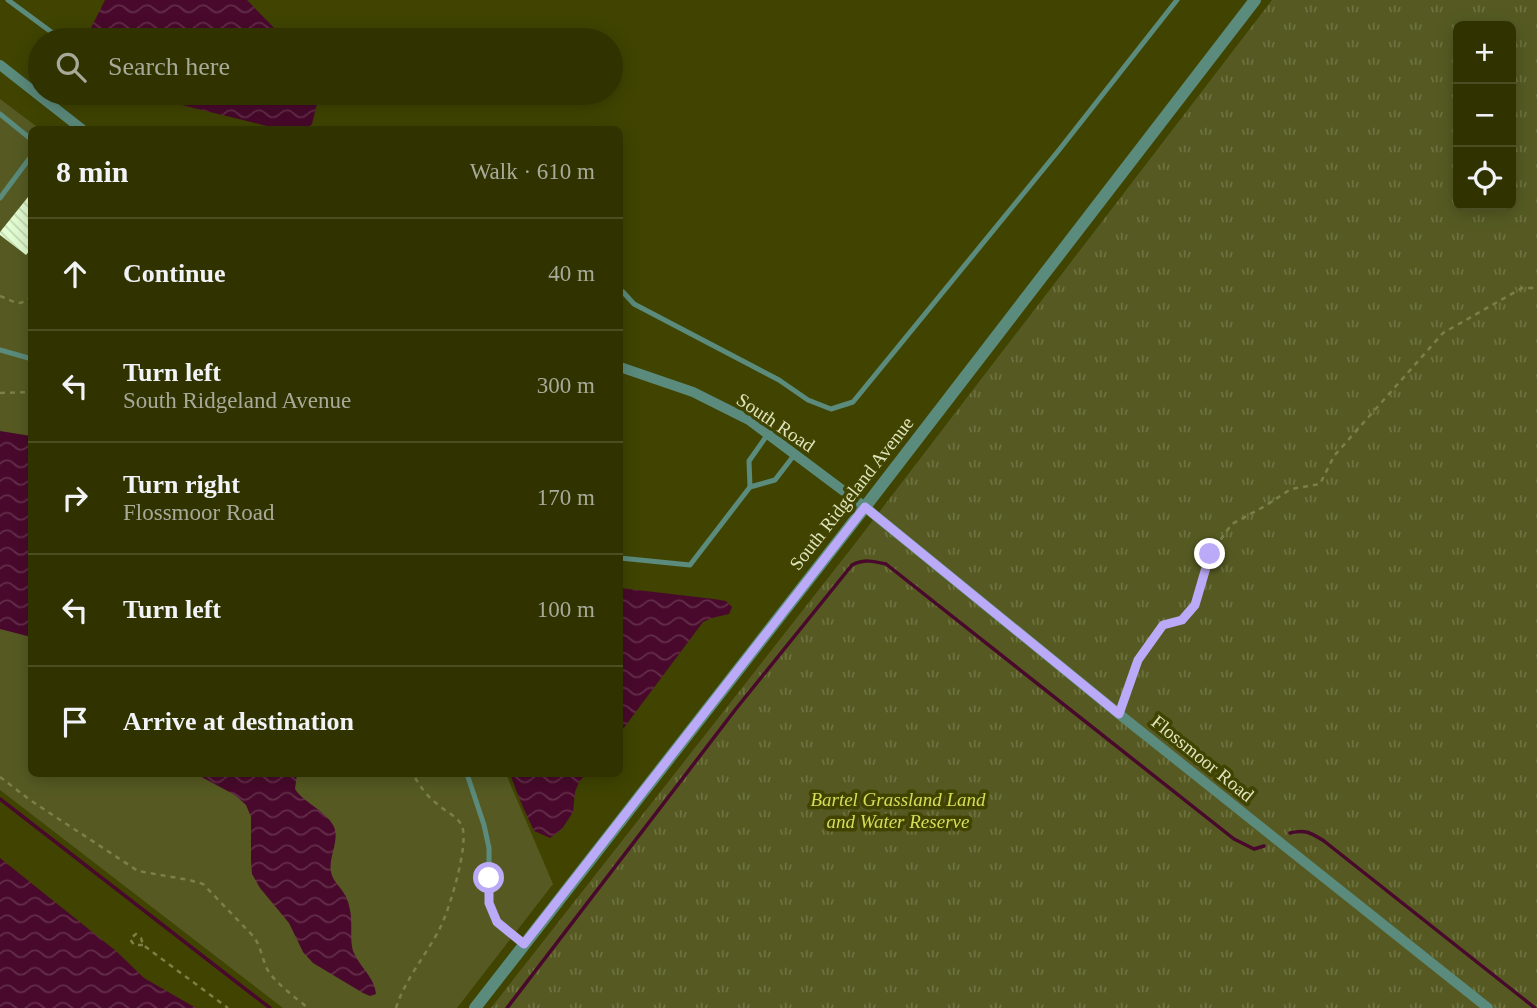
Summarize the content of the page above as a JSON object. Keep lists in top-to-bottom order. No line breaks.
{"streets":{"street":["South Road","South Ridgeland Avenue","Flossmoor Road"]},"crossings":[["South Road","South Ridgeland Avenue"],["South Road","Flossmoor Road"],["South Ridgeland Avenue","Flossmoor Road"]],"parks":["Bartel Grassland Land and Water Reserve"],"page":{"map_buttons":["+","−"],"search":"Search here","heading":["8 min","Walk · 610 m"],"list":[["Continue","40 m"],["Turn left","South Ridgeland Avenue","300 m"],["Turn right","Flossmoor Road","170 m"],["Turn left","100 m"],"Arrive at destination"]}}
